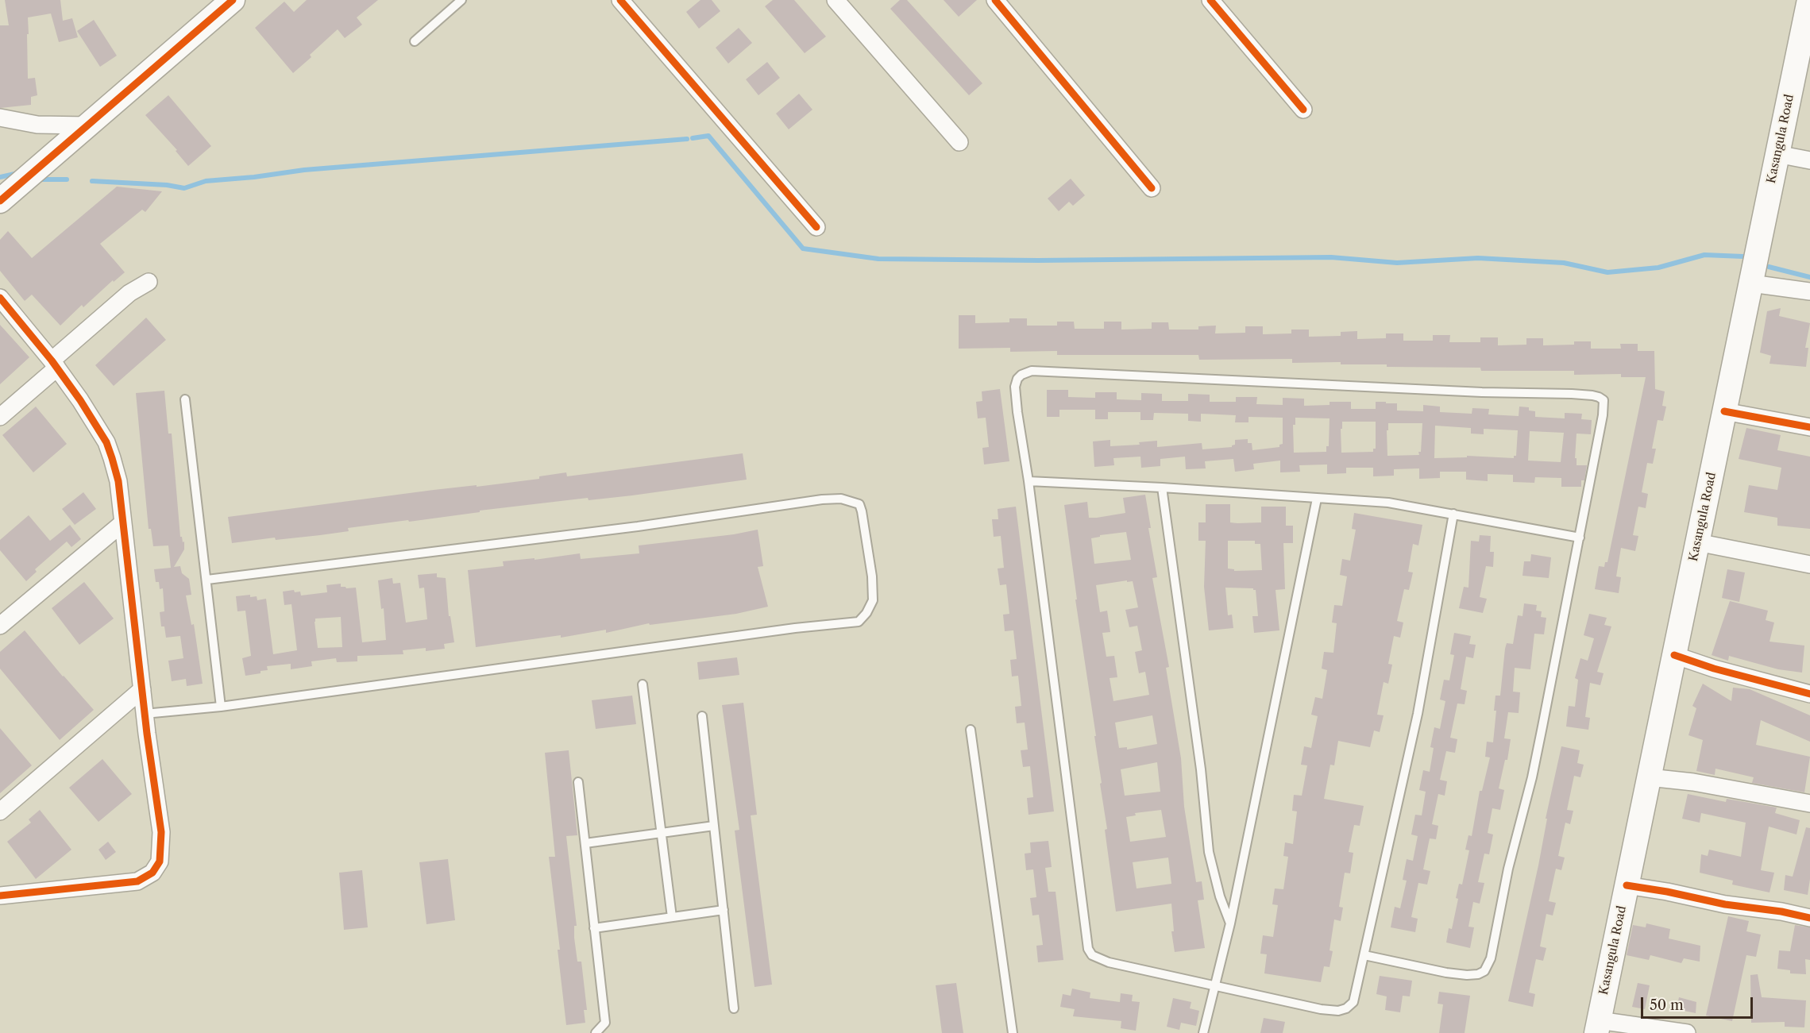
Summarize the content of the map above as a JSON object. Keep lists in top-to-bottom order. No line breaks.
{"streets":{"main road":["Kasangula Road"]},"scale_bar":"50 m"}
